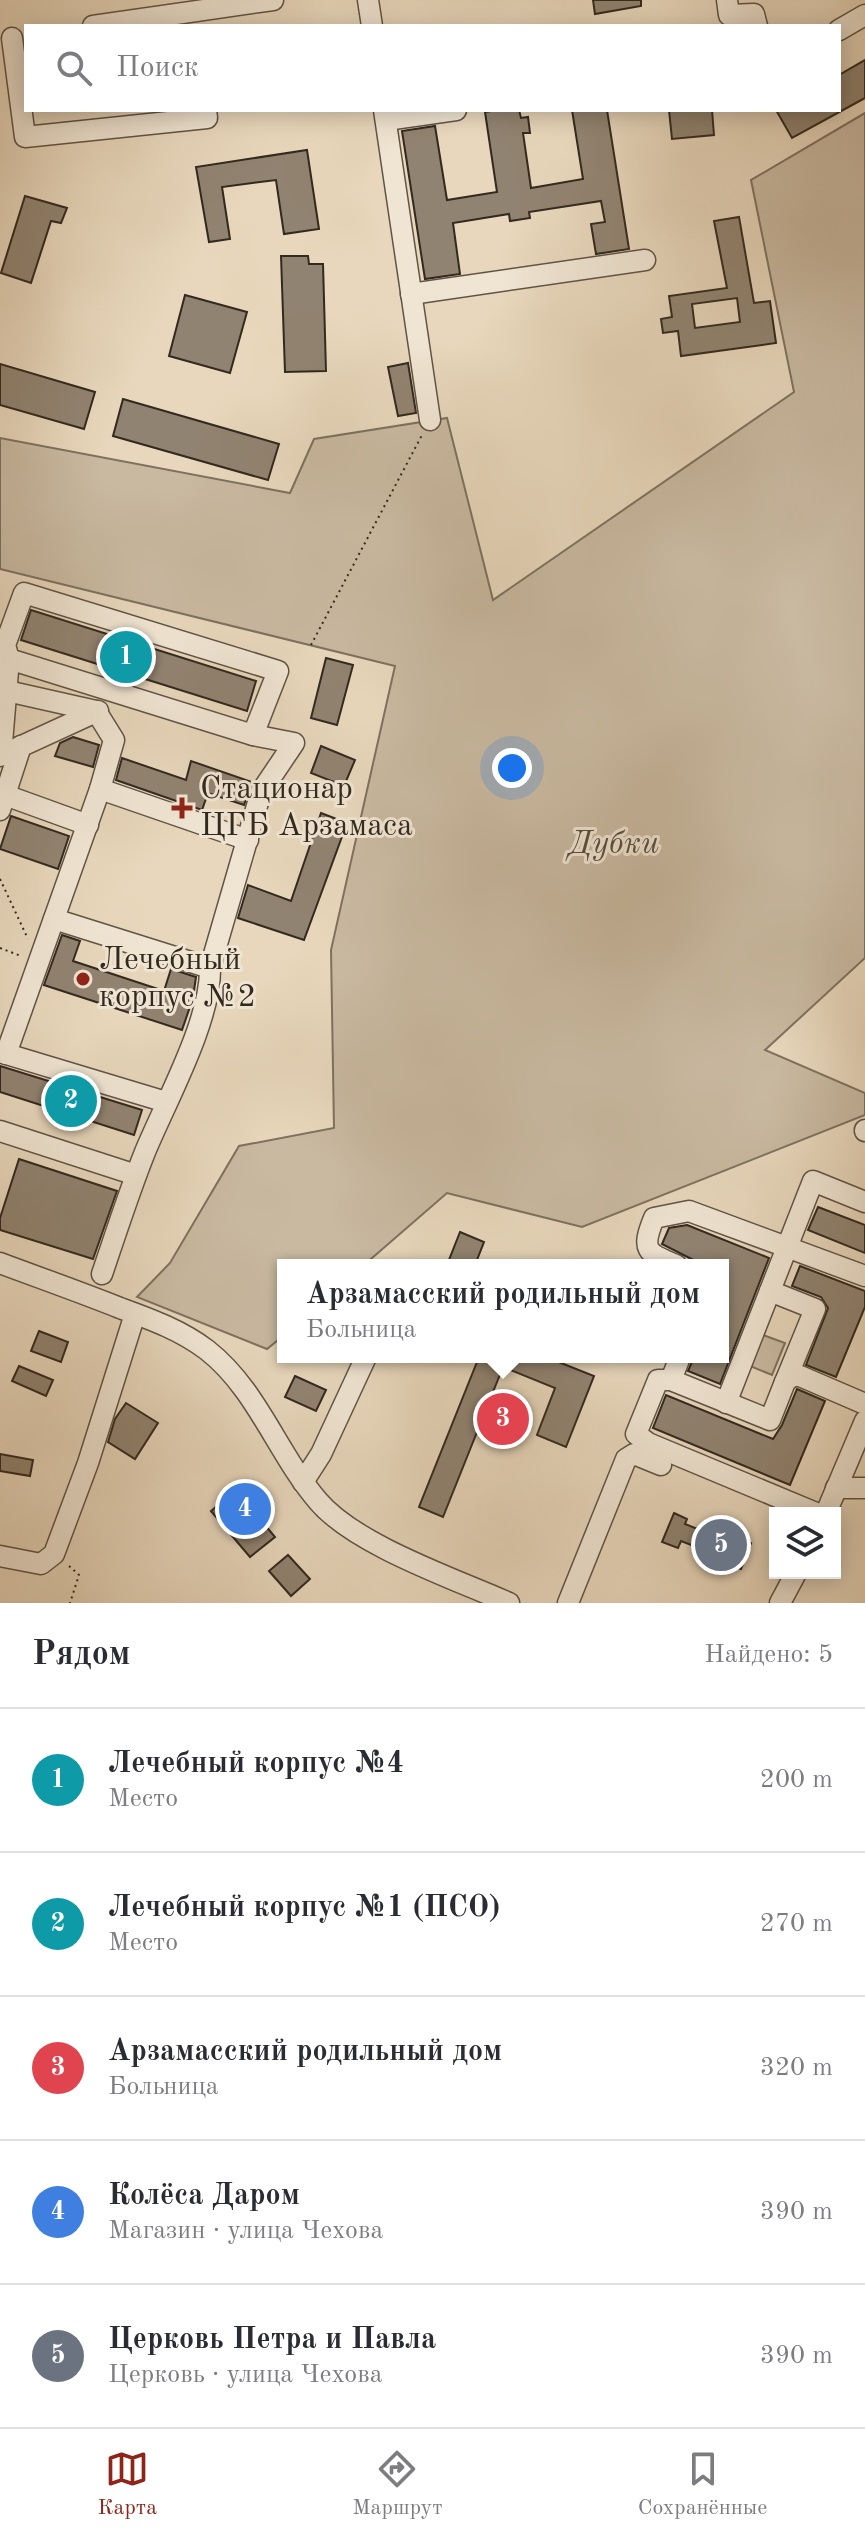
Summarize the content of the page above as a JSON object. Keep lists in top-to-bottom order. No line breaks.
{"parks":["Дубки"],"places":{"health":["Стационар ЦГБ Арзамаса"],"other":["Лечебный корпус №2"]},"page":{"search":"Поиск","pins":["1","2","3","4","5"],"popup":["Арзамасский родильный дом","Больница"],"heading":["Рядом","Найдено: 5"],"list":[{"mark":"1","name":"Лечебный корпус №4","note":"Место","value":"200 m"},{"mark":"2","name":"Лечебный корпус №1 (ПСО)","note":"Место","value":"270 m"},{"mark":"3","name":"Арзамасский родильный дом","note":"Больница","value":"320 m"},{"mark":"4","name":"Колёса Даром","note":"Магазин · улица Чехова","value":"390 m"},{"mark":"5","name":"Церковь Петра и Павла","note":"Церковь · улица Чехова","value":"390 m"}],"nav":["Карта","Маршрут","Сохранённые"]}}
